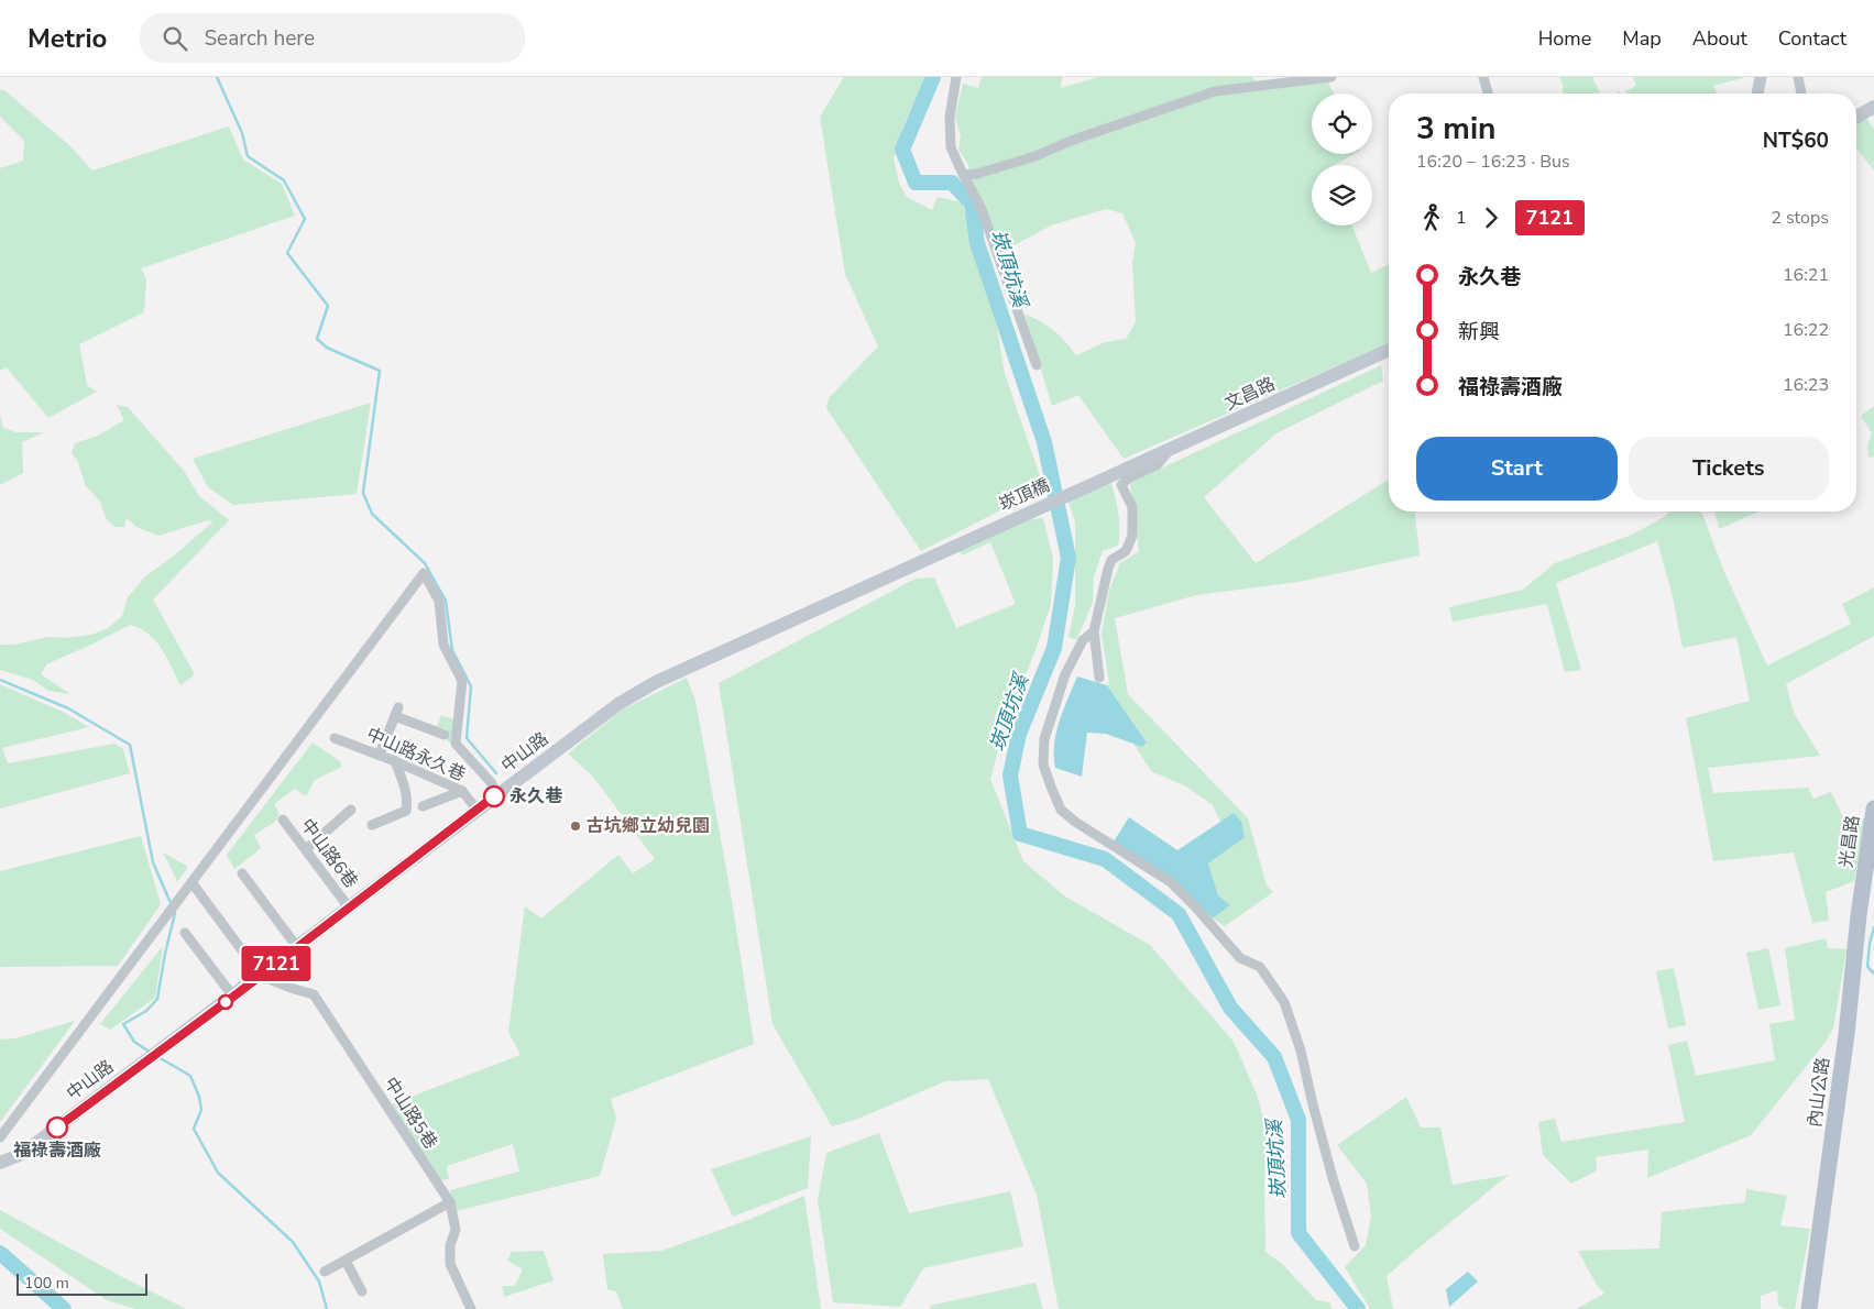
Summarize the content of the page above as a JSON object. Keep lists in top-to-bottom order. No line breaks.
{"streets":{"main road":["文昌路","崁頂橋","中山路","光昌路","內山公路"],"street":["中山路永久巷","中山路6巷","中山路5巷"]},"crossings":[["文昌路","崁頂橋"],["崁頂橋","中山路"],["中山路","中山路永久巷"],["中山路","中山路6巷"],["中山路","中山路5巷"],["光昌路","內山公路"]],"water":["崁頂坑溪"],"places":["永久巷","古坑鄉立幼兒園","福祿壽酒廠"],"lines":["bus line 7121"],"scale_bar":"100 m","page":{"header":"Metrio","search":"Search here","nav":["Home","Map","About","Contact"],"on_map":"7121","heading":["3 min","16:20 – 16:23 · Bus","NT$60"],"legs":["1","7121","2 stops"],"list":[{"name":"永久巷","value":"16:21"},{"name":"新興","value":"16:22"},{"name":"福祿壽酒廠","value":"16:23"}],"buttons":["Start","Tickets"],"scale":"100 m"}}
